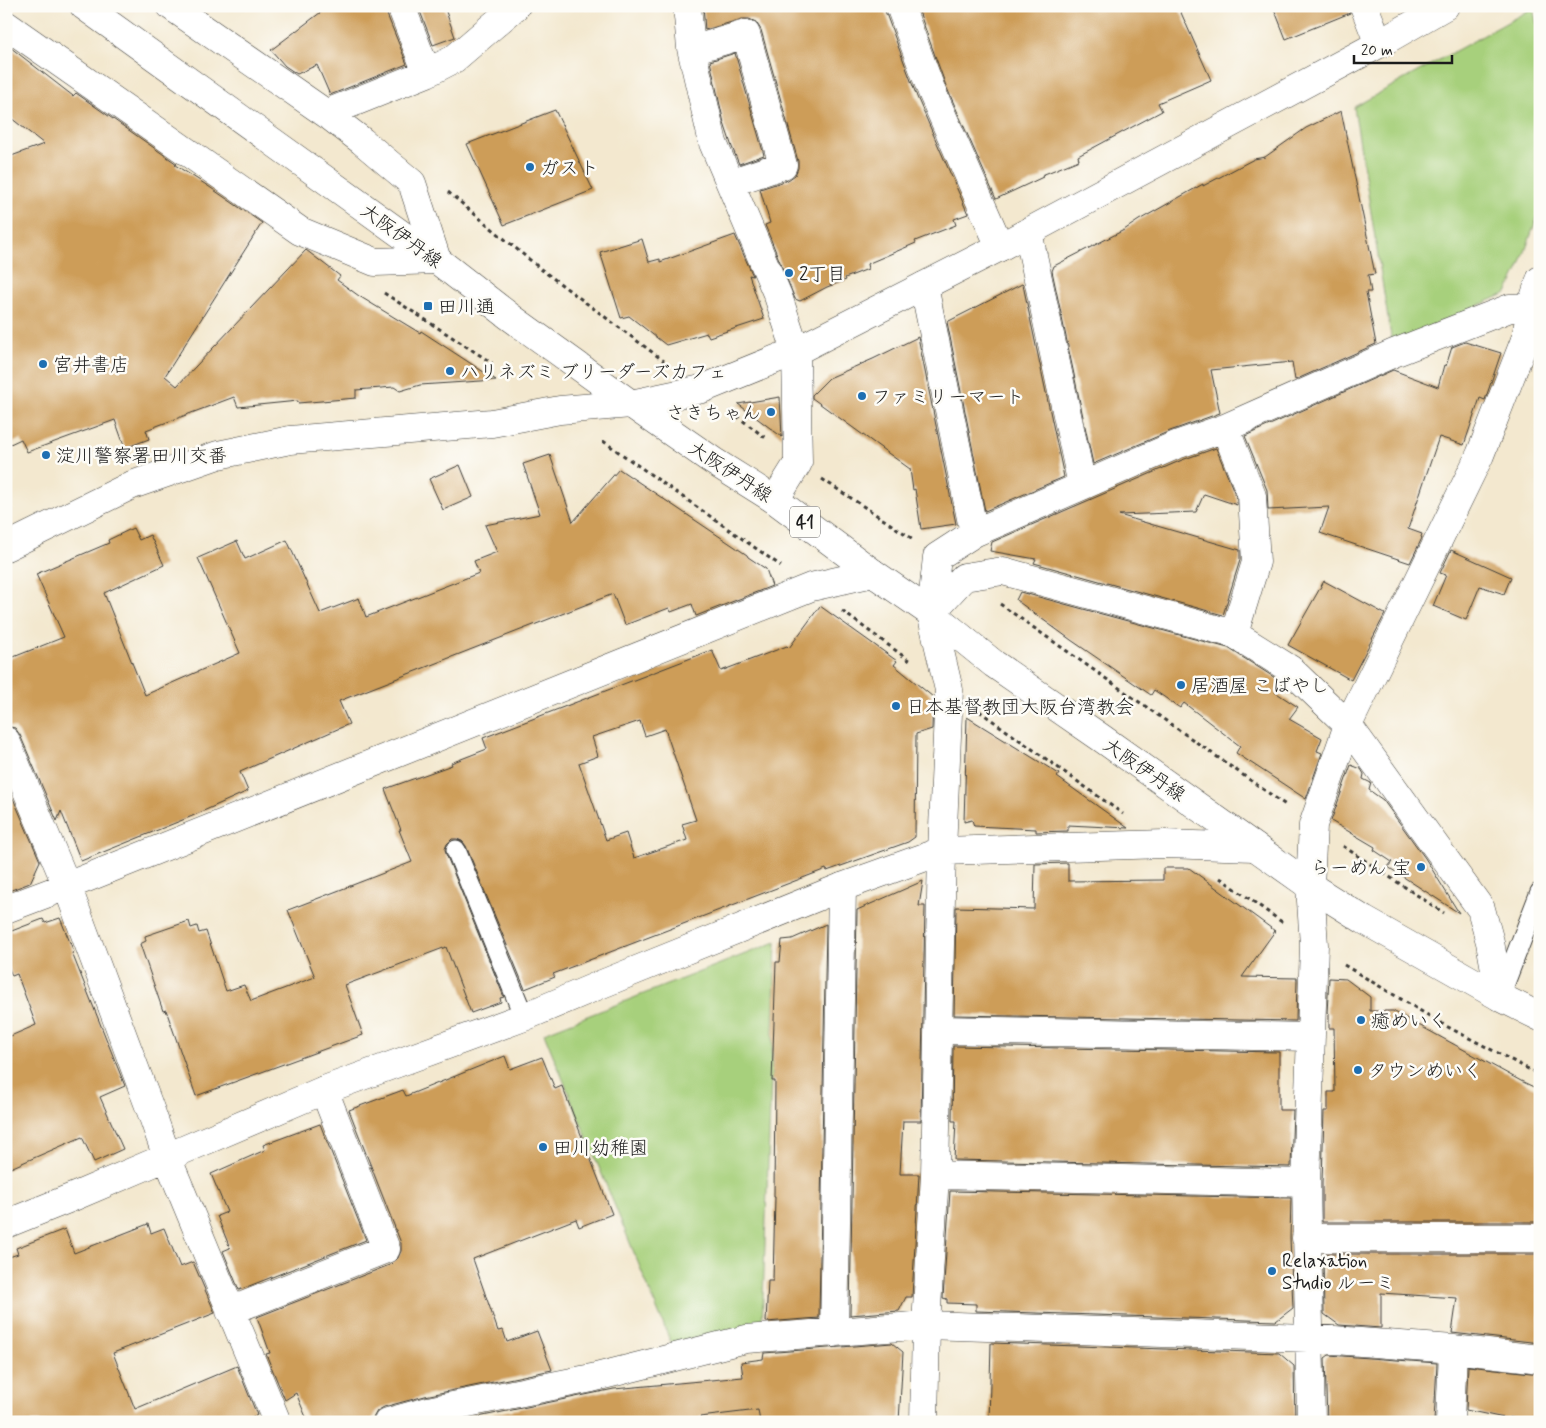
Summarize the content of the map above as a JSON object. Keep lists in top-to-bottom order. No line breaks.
{"streets":{"street":["大阪伊丹線","41"]},"places":{"other":["ガスト","2丁目","宮井書店","ハリネズミ ブリーダーズカフェ","ファミリーマート","さきちゃん","淀川警察署田川交番","居酒屋 こばやし","日本基督教団大阪台湾教会","らーめん 宝","癒めいく","タウンめいく","田川幼稚園","Relaxation Studio ルーミ"],"transit":["田川通"]},"scale_bar":"20 m"}
